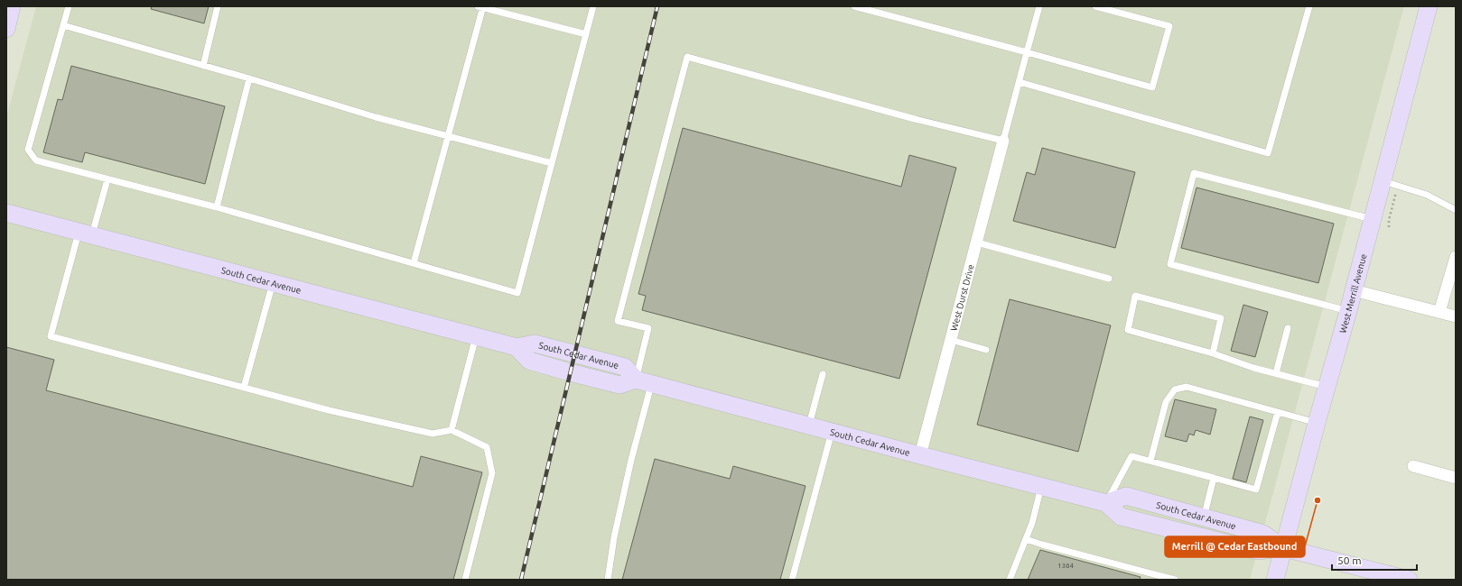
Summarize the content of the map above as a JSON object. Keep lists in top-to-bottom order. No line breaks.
{"streets":{"main road":["South Cedar Avenue","West Merrill Avenue"],"street":["West Durst Drive"]},"crossings":[["South Cedar Avenue","West Merrill Avenue"],["South Cedar Avenue","West Durst Drive"]],"places":["Merrill @ Cedar Eastbound"],"house_numbers":["1364"],"scale_bar":"50 m"}
